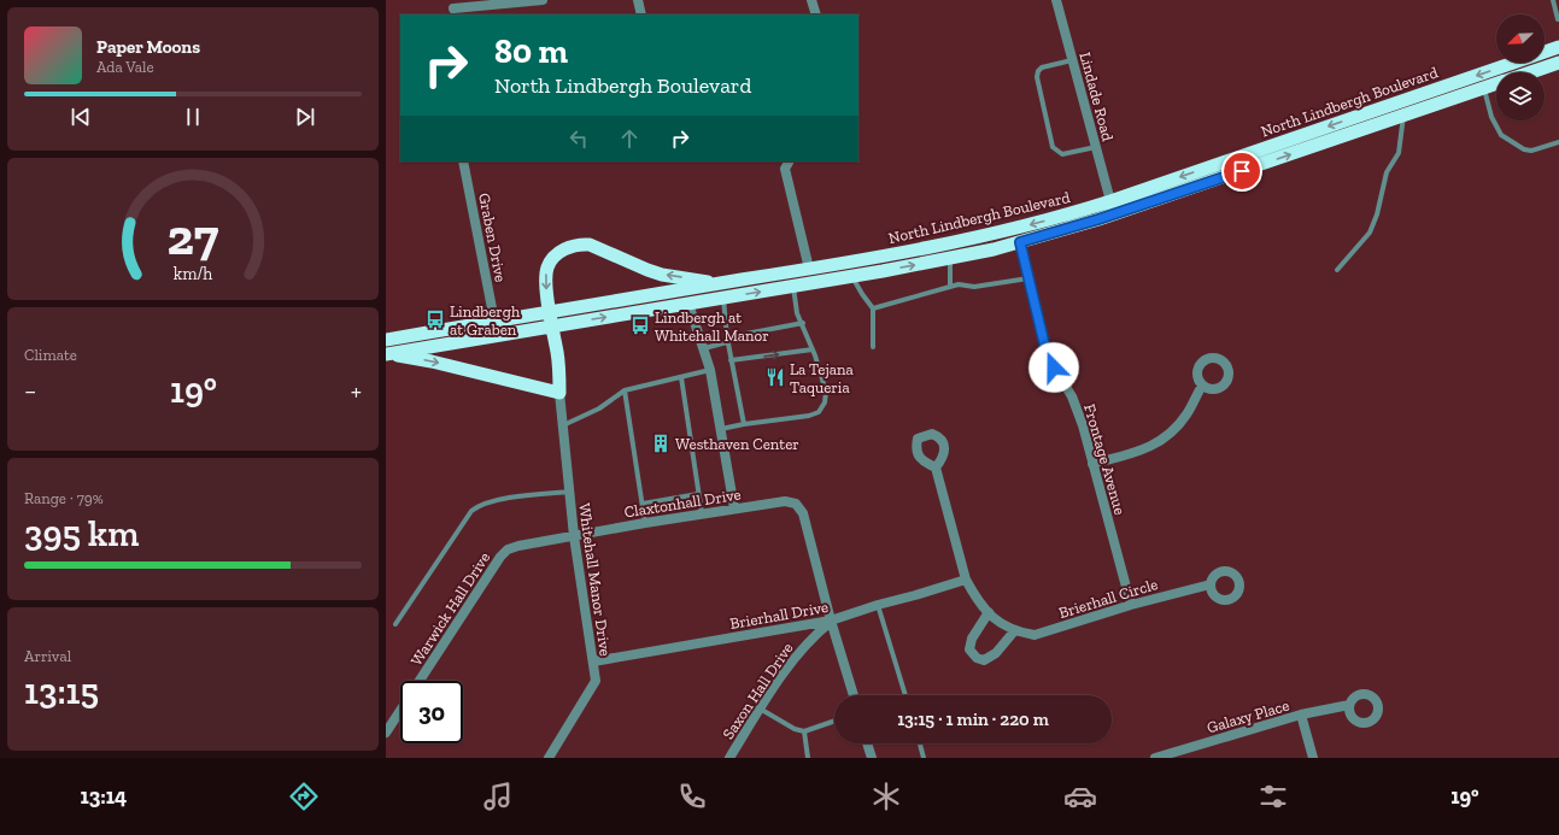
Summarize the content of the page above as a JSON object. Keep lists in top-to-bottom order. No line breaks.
{"streets":{"highway":["North Lindbergh Boulevard"],"street":["Lindade Road","Graben Drive","Frontage Avenue","Claxtonhall Drive","Whitehall Manor Drive","Brierhall Circle","Warwick Hall Drive","Brierhall Drive","Saxon Hall Drive","Galaxy Place"]},"crossings":[["Lindade Road","North Lindbergh Boulevard"],["North Lindbergh Boulevard","Graben Drive"],["North Lindbergh Boulevard","Frontage Avenue"],["Frontage Avenue","Brierhall Circle"],["Claxtonhall Drive","Whitehall Manor Drive"],["Claxtonhall Drive","Warwick Hall Drive"],["Claxtonhall Drive","Brierhall Drive"],["Claxtonhall Drive","Saxon Hall Drive"],["Whitehall Manor Drive","Warwick Hall Drive"],["Whitehall Manor Drive","Brierhall Drive"],["Brierhall Circle","Brierhall Drive"],["Brierhall Drive","Saxon Hall Drive"]],"places":{"bus stop":["Lindbergh at Graben","Lindbergh at Whitehall Manor"],"restaurant":["La Tejana Taqueria"],"building":["Westhaven Center"]},"north":"bottom left","page":{"turn":["80 m","North Lindbergh Boulevard"],"song":["Paper Moons","Ada Vale"],"tile":["Climate",["Range · 79%","395 km"],["Arrival","13:15"]],"heat":["−","19°","+"],"limit":"30","trip":"13:15 · 1 min · 220 m","tabs":["13:14","19°"],"gauge":["27","km/h"]}}
